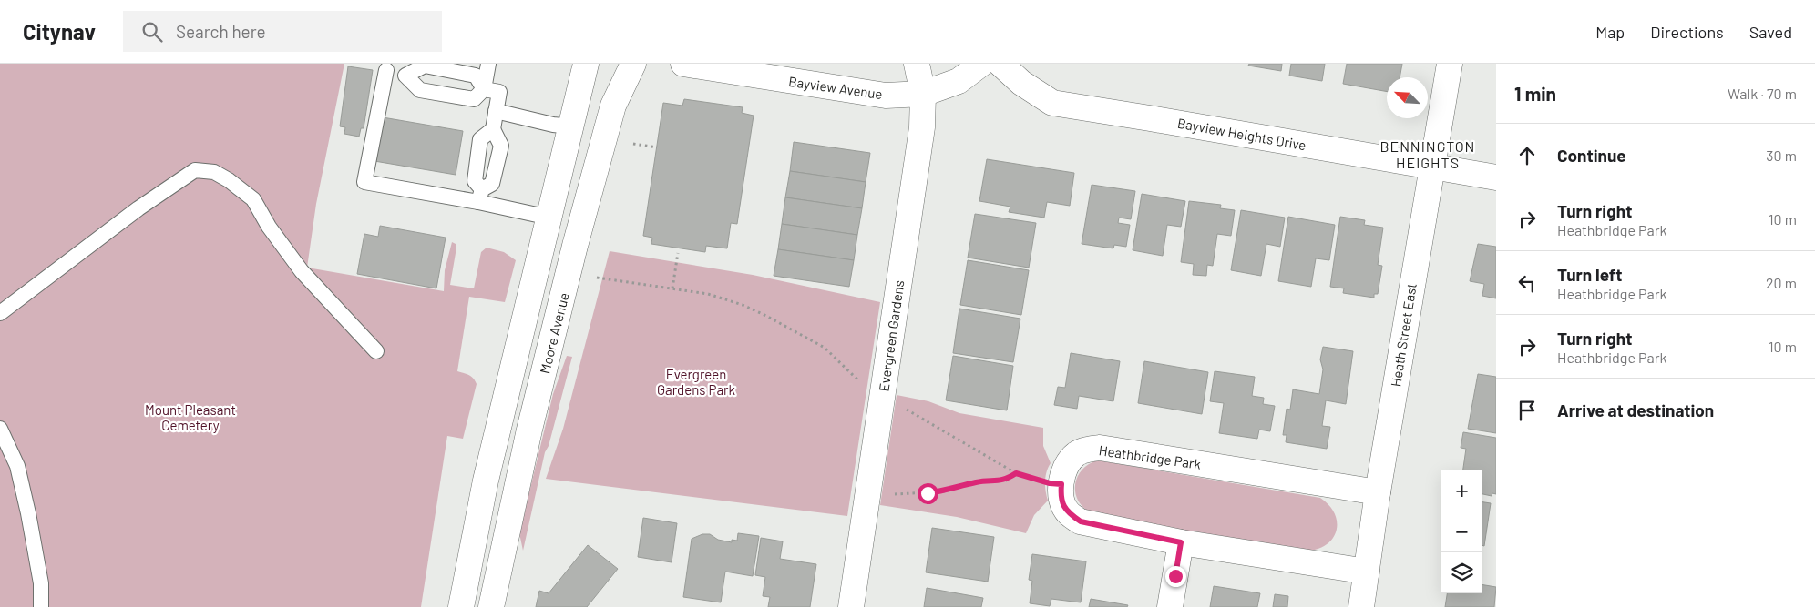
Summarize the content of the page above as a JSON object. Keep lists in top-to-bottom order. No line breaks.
{"streets":{"street":["Bayview Avenue","Bayview Heights Drive","Moore Avenue","Heath Street East","Evergreen Gardens","Heathbridge Park"]},"crossings":[["Bayview Avenue","Evergreen Gardens"],["Bayview Heights Drive","Heath Street East"],["Heath Street East","Heathbridge Park"]],"districts":["BENNINGTON HEIGHTS"],"parks":["Evergreen Gardens Park","Mount Pleasant Cemetery"],"north":"top left","page":{"header":"Citynav","search":"Search here","nav":["Map","Directions","Saved"],"heading":["1 min","Walk · 70 m"],"list":[["Continue","30 m"],["Turn right","Heathbridge Park","10 m"],["Turn left","Heathbridge Park","20 m"],["Turn right","Heathbridge Park","10 m"],"Arrive at destination"],"map_buttons":["+","−"]}}
